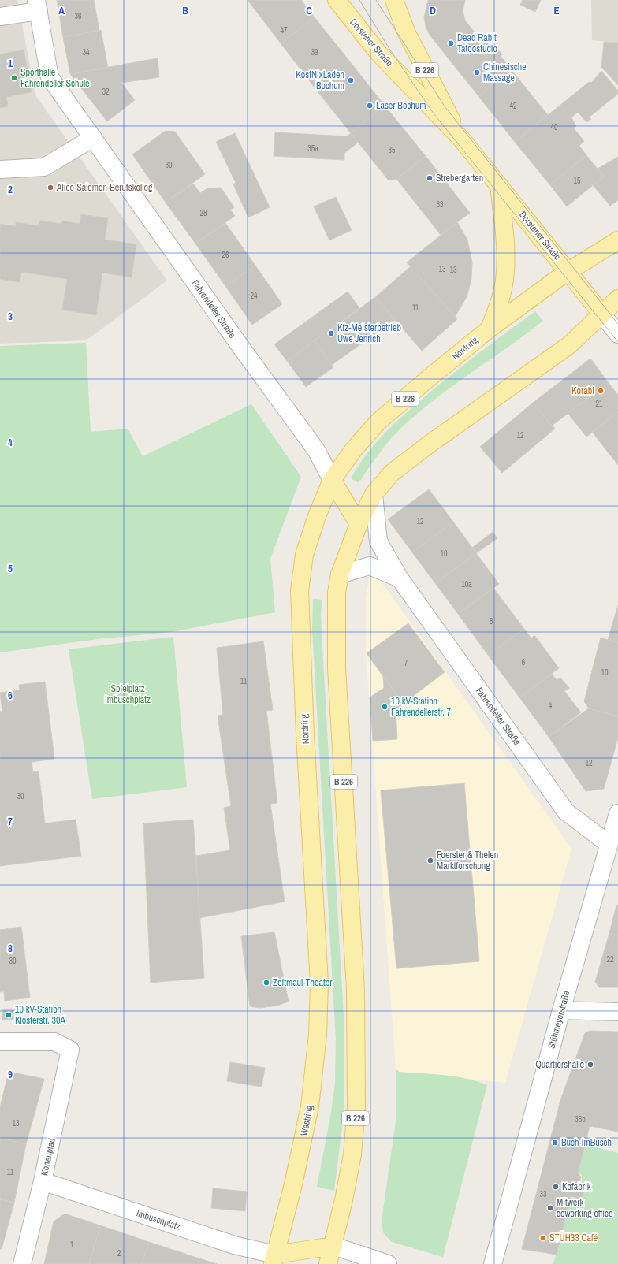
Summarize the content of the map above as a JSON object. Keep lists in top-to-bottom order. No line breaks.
{"streets":{"main road":["Dorstener Straße","B 226","Nordring","Westring"],"street":["Fahrendeller Straße","Stühmeyerstraße","Kortenpfad","Imbuschplatz"]},"crossings":[["Dorstener Straße","B 226"],["Dorstener Straße","Nordring"],["B 226","Fahrendeller Straße"],["B 226","Nordring"],["Fahrendeller Straße","Nordring"],["Fahrendeller Straße","Stühmeyerstraße"],["Nordring","Westring"],["Westring","Imbuschplatz"],["Kortenpfad","Imbuschplatz"]],"parks":["Spielplatz Imbuschplatz"],"places":["Dead Rabit Tatoostudio","Chinesische Massage","Sporthalle Fahrendeller Schule","KostNixLaden Bochum","Laser Bochum","Strebergarten","Alice-Salomon-Berufskolleg","Kfz-Meisterbetrieb Uwe Jenrich","Korabi","10 kV-Station Fahrendellerstr. 7","Foerster & Thelen Marktforschung","Zeitmaul-Theater","10 kV-Station Klosterstr. 30A","Quartiershalle","Buch-ImBusch","Kofabrik","Mitwerk coworking office","STÜH33 Café"],"house_numbers":["36","47","34","39","32","42","40","35a","35","30","15","33","28","26","13","13","24","11","21","12","12","10","10a","8","6","7","10","11","4","12","30","22","30","33b","13","11","33","1","2"],"grid":{"columns":["A","B","C","D","E"],"rows":["1","2","3","4","5","6","7","8","9"]}}
